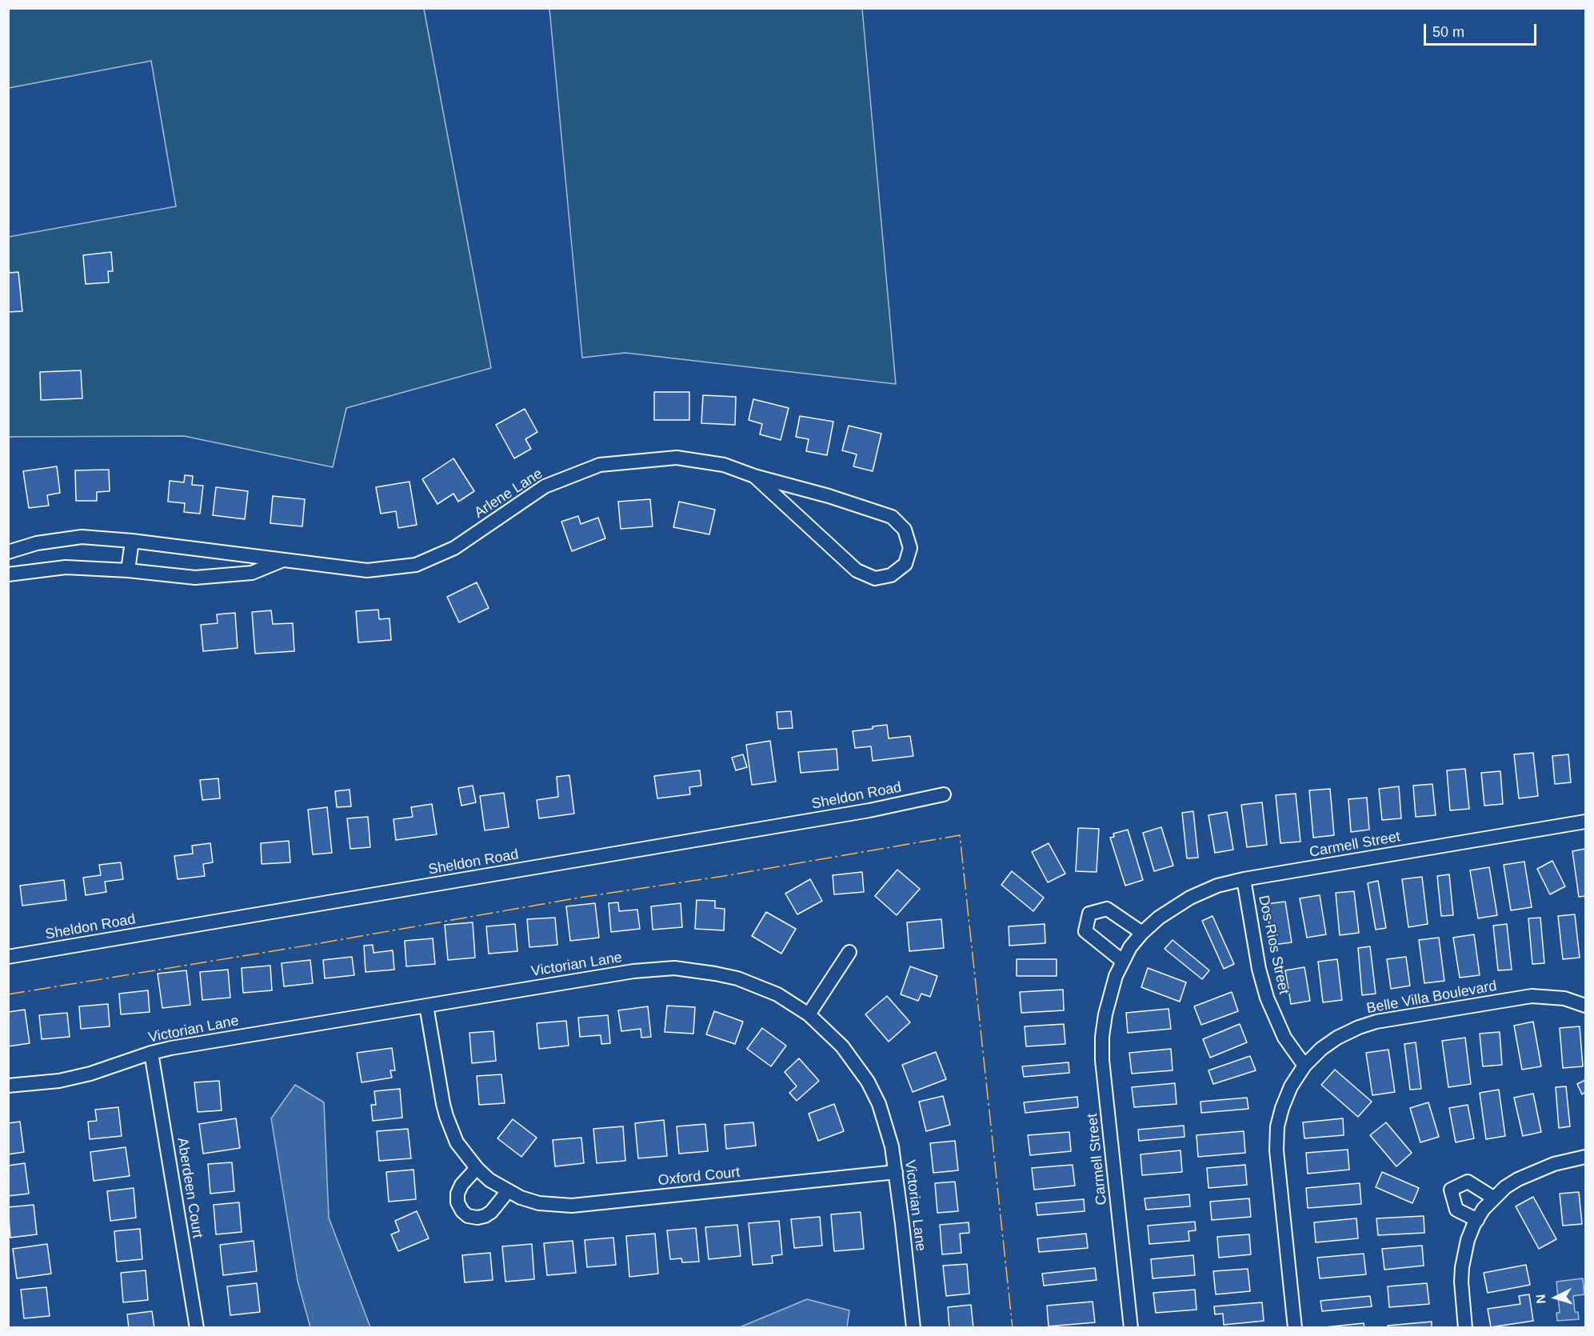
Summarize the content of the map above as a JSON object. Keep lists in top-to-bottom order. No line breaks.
{"streets":{"street":["Arlene Lane","Sheldon Road","Carmell Street","Dos Rios Street","Victorian Lane","Belle Villa Boulevard","Oxford Court","Aberdeen Court"]},"crossings":[["Carmell Street","Dos Rios Street"],["Dos Rios Street","Belle Villa Boulevard"],["Victorian Lane","Oxford Court"],["Victorian Lane","Aberdeen Court"]],"scale_bar":"50 m","north":"left"}
